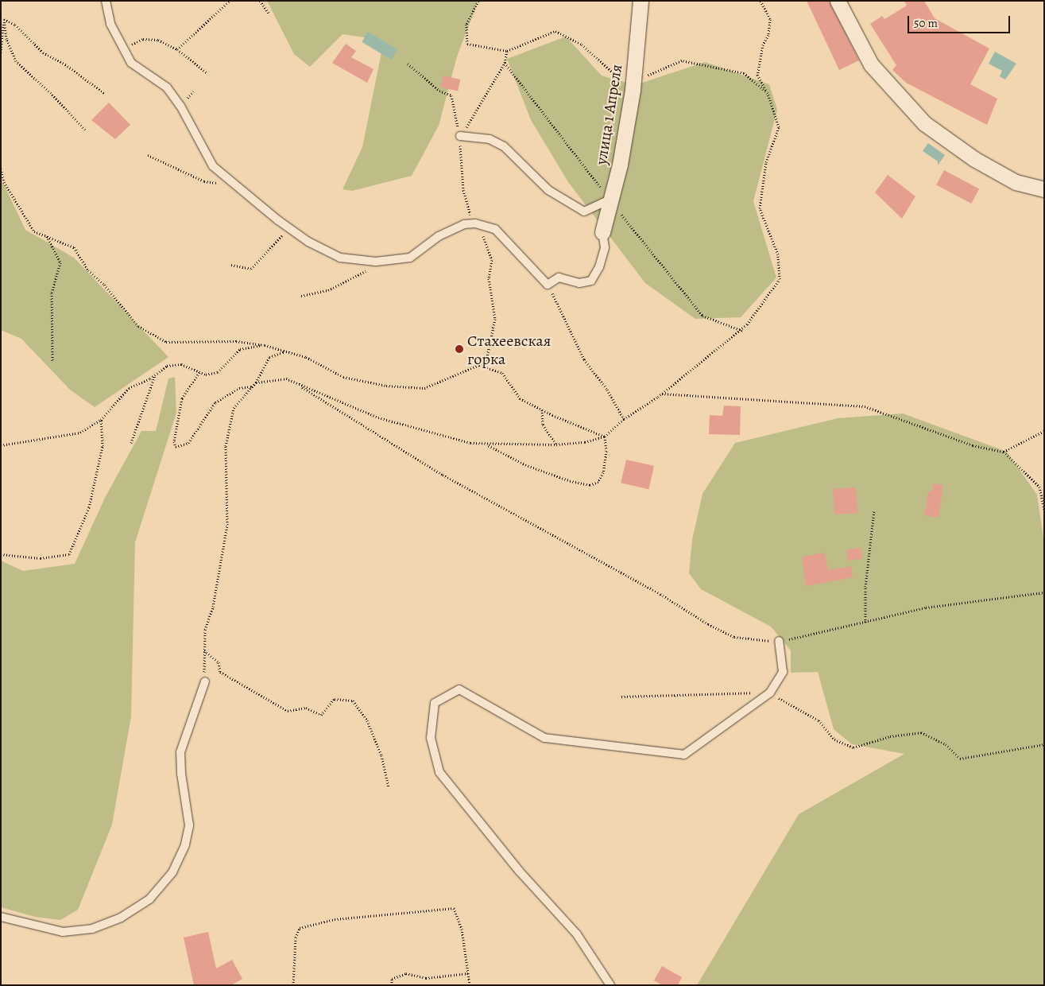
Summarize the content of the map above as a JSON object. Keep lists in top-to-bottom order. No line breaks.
{"streets":{"street":["улица 1 Апреля"]},"places":["Стахеевская горка"],"scale_bar":"50 m"}
